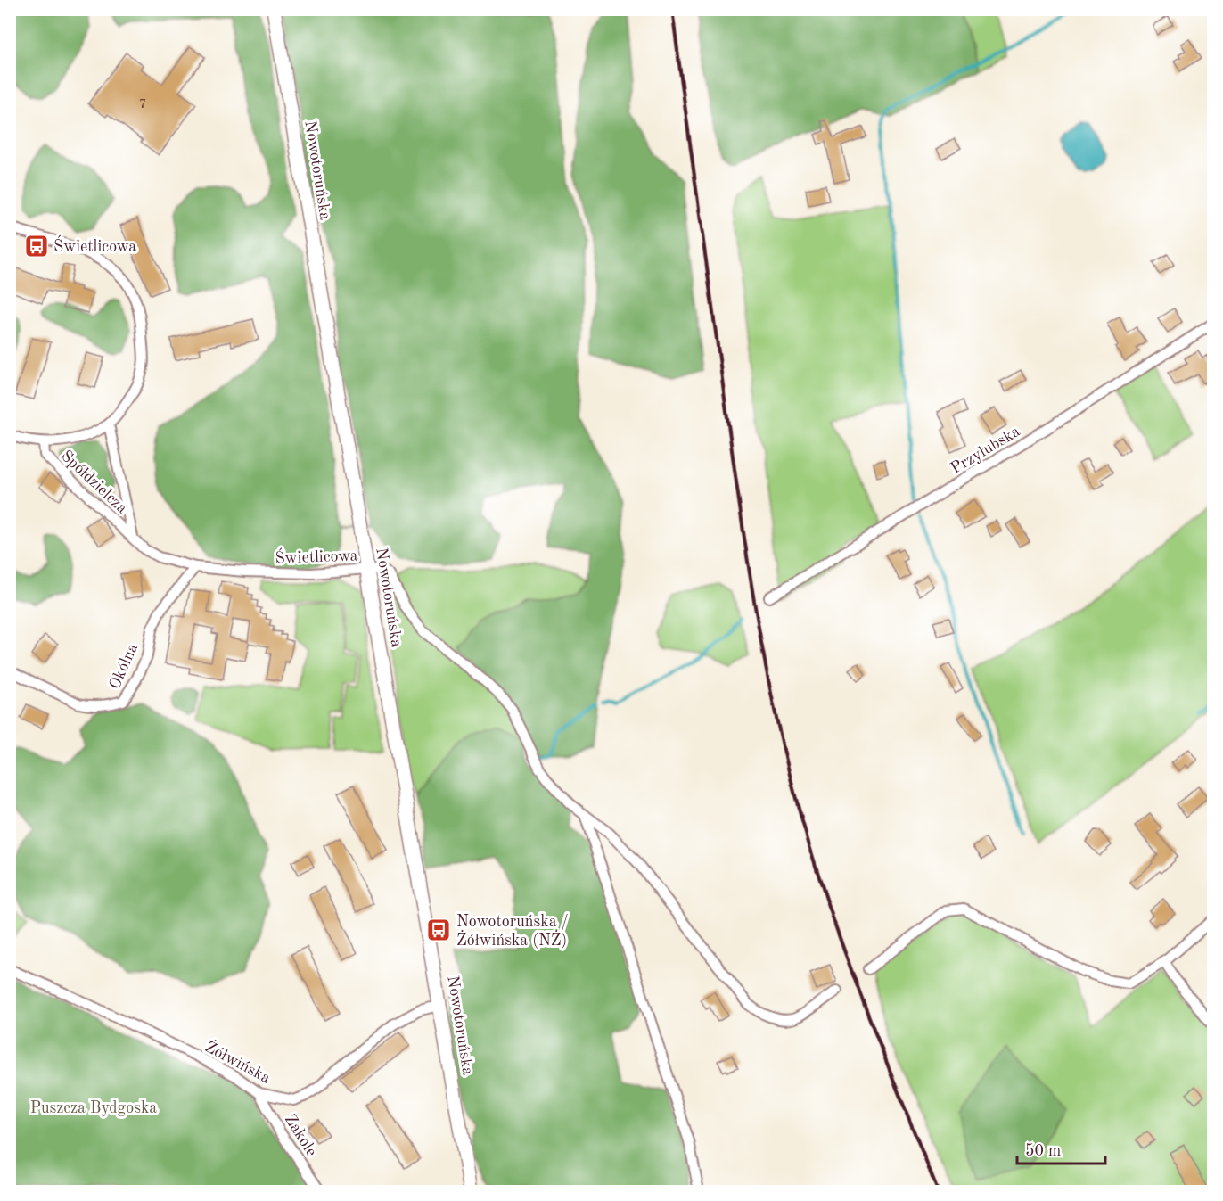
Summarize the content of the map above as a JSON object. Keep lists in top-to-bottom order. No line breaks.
{"streets":{"main road":["Nowotoruńska"],"street":["Przyłubska","Spółdzielcza","Świetlicowa","Okólna","Żółwińska","Zakole"]},"crossings":[["Nowotoruńska","Świetlicowa"],["Nowotoruńska","Żółwińska"],["Spółdzielcza","Świetlicowa"],["Świetlicowa","Okólna"],["Żółwińska","Zakole"]],"parks":["Puszcza Bydgoska"],"places":{"bus stop":["Świetlicowa","Nowotoruńska / Żółwińska (NŻ)"]},"house_numbers":["7"],"scale_bar":"50 m"}
